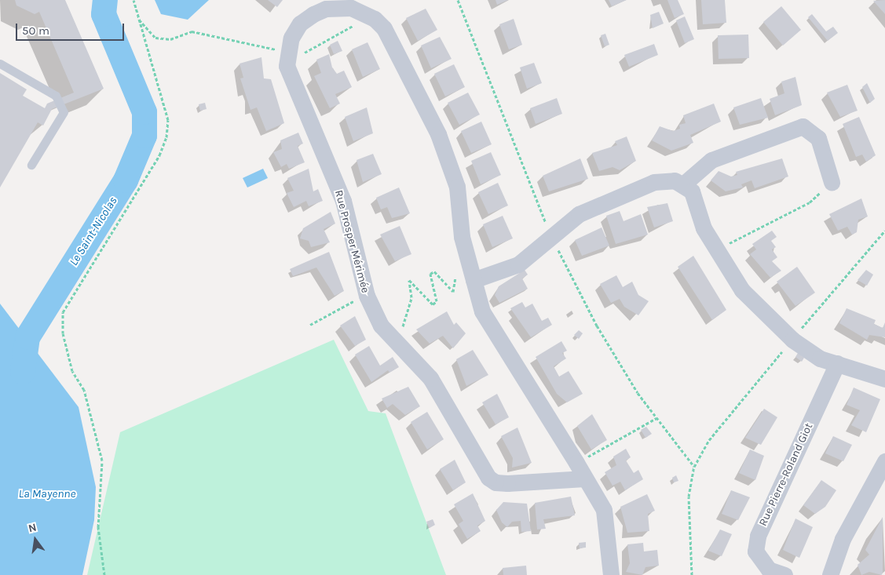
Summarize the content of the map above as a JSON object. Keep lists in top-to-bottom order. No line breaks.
{"streets":{"street":["Rue Prosper Mérimée","Rue Pierre-Roland Giot"]},"water":["Le Saint-Nicolas","La Mayenne"],"scale_bar":"50 m","north":"top"}
